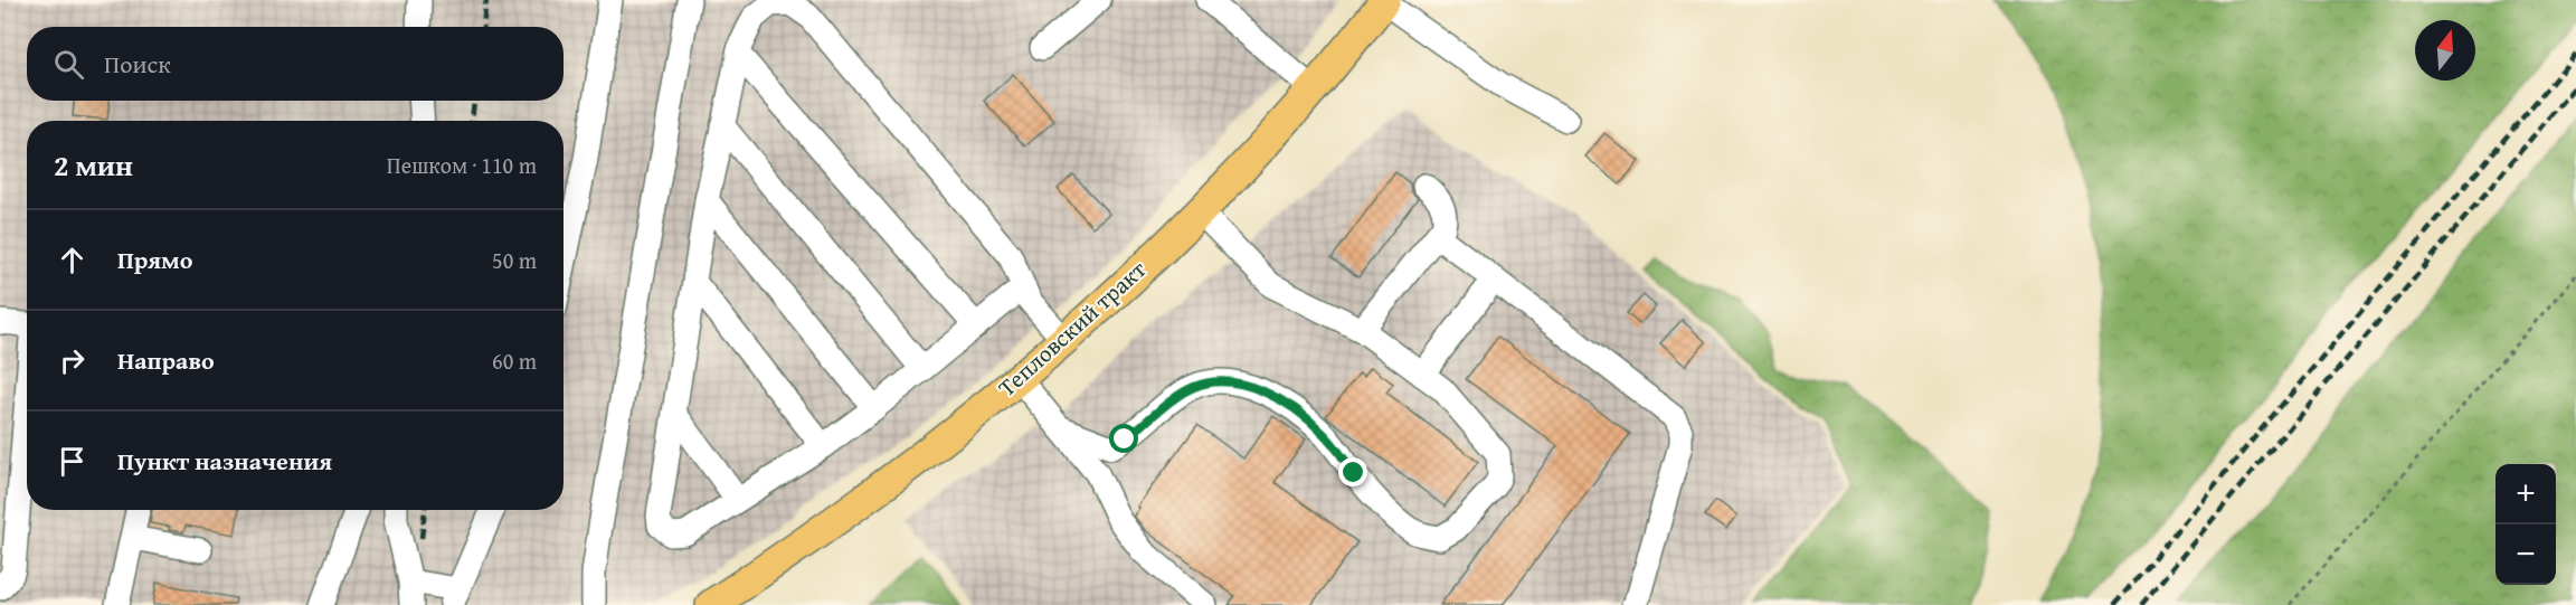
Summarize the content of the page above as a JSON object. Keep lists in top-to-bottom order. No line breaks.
{"streets":{"main road":["Тепловский тракт"]},"north":"top","page":{"search":"Поиск","heading":["2 мин","Пешком · 110 m"],"list":[["Прямо","50 m"],["Направо","60 m"],"Пункт назначения"],"map_buttons":["+","−"]}}
